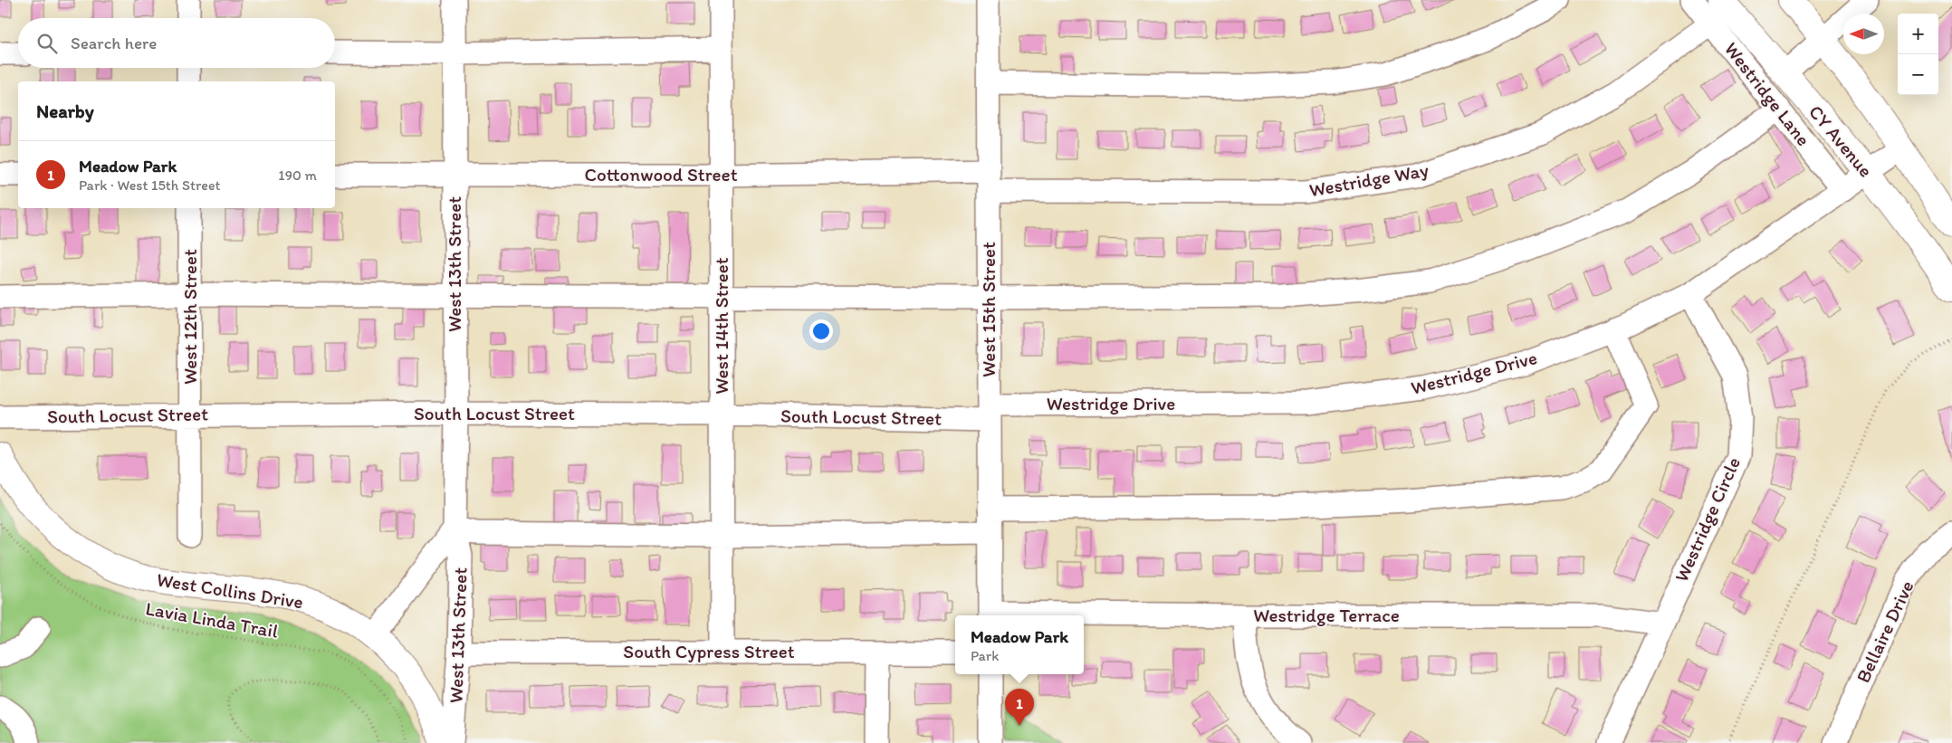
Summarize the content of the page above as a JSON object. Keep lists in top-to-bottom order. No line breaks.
{"streets":{"main road":["CY Avenue","West Collins Drive"],"street":["Westridge Lane","Cottonwood Street","Westridge Way","West 13th Street","West 15th Street","West 12th Street","West 14th Street","Westridge Drive","South Locust Street","Westridge Circle","Westridge Terrace","Bellaire Drive","South Cypress Street"],"path":["Lavia Linda Trail"]},"crossings":[["Westridge Lane","Westridge Way"],["Westridge Lane","Westridge Drive"],["CY Avenue","Westridge Drive"],["Cottonwood Street","Westridge Way"],["Cottonwood Street","West 13th Street"],["Cottonwood Street","West 15th Street"],["Cottonwood Street","West 14th Street"],["Westridge Way","West 15th Street"],["West 13th Street","South Locust Street"],["West 13th Street","West Collins Drive"],["West 13th Street","South Cypress Street"],["West 15th Street","Westridge Drive"],["West 15th Street","South Locust Street"],["West 15th Street","Westridge Terrace"],["West 12th Street","South Locust Street"],["West 14th Street","South Locust Street"],["West 14th Street","South Cypress Street"],["Westridge Drive","South Locust Street"],["Westridge Drive","Westridge Circle"],["Westridge Circle","Westridge Terrace"]],"north":"left","page":{"map_buttons":["+","−"],"search":"Search here","heading":"Nearby","list":[{"mark":"1","name":"Meadow Park","note":"Park · West 15th Street","value":"190 m"}],"popup":["Meadow Park","Park"],"pins":"1"}}
